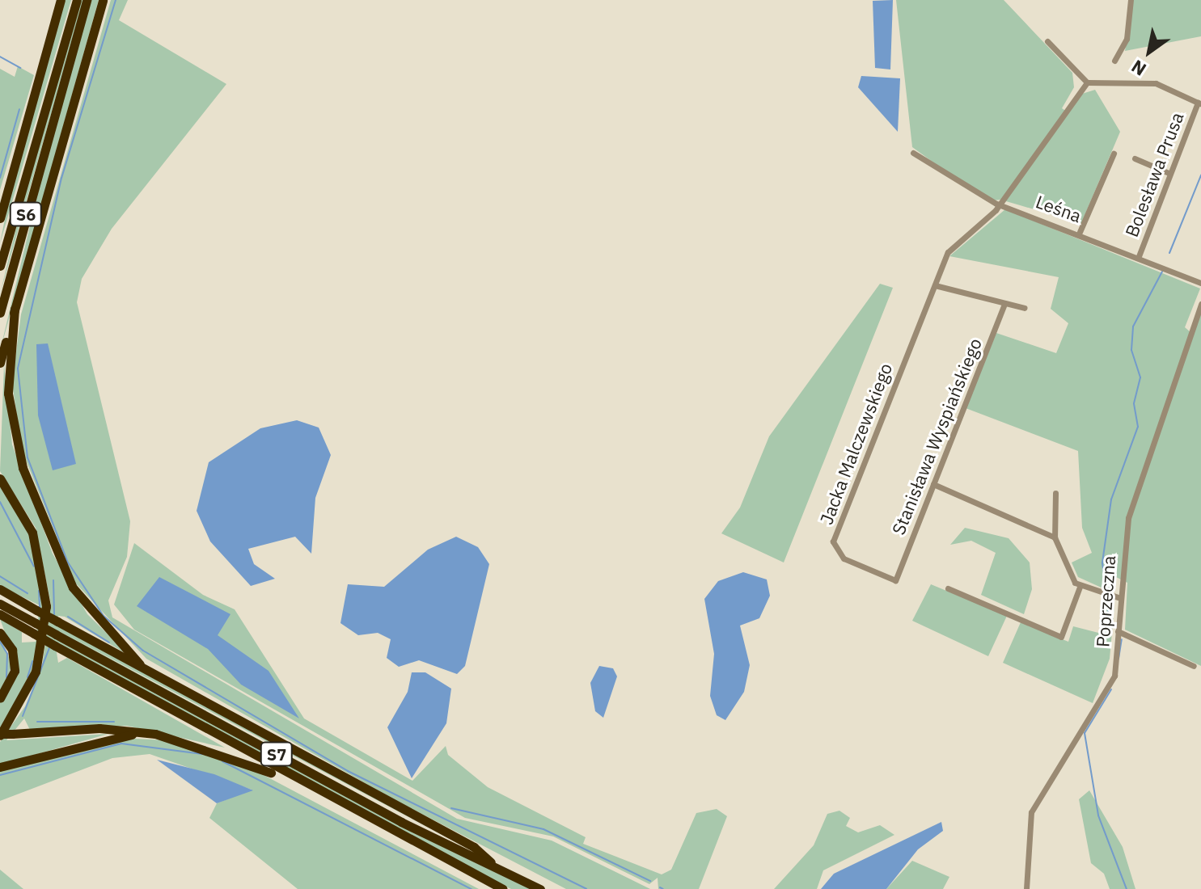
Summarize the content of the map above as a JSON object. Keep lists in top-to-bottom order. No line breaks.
{"streets":{"highway":["S6","S7"],"street":["Bolesława Prusa","Leśna","Stanisława Wyspiańskiego","Jacka Malczewskiego","Poprzeczna"]},"crossings":[["Bolesława Prusa","Leśna"],["Stanisława Wyspiańskiego","Jacka Malczewskiego"]],"north":"bottom left"}
